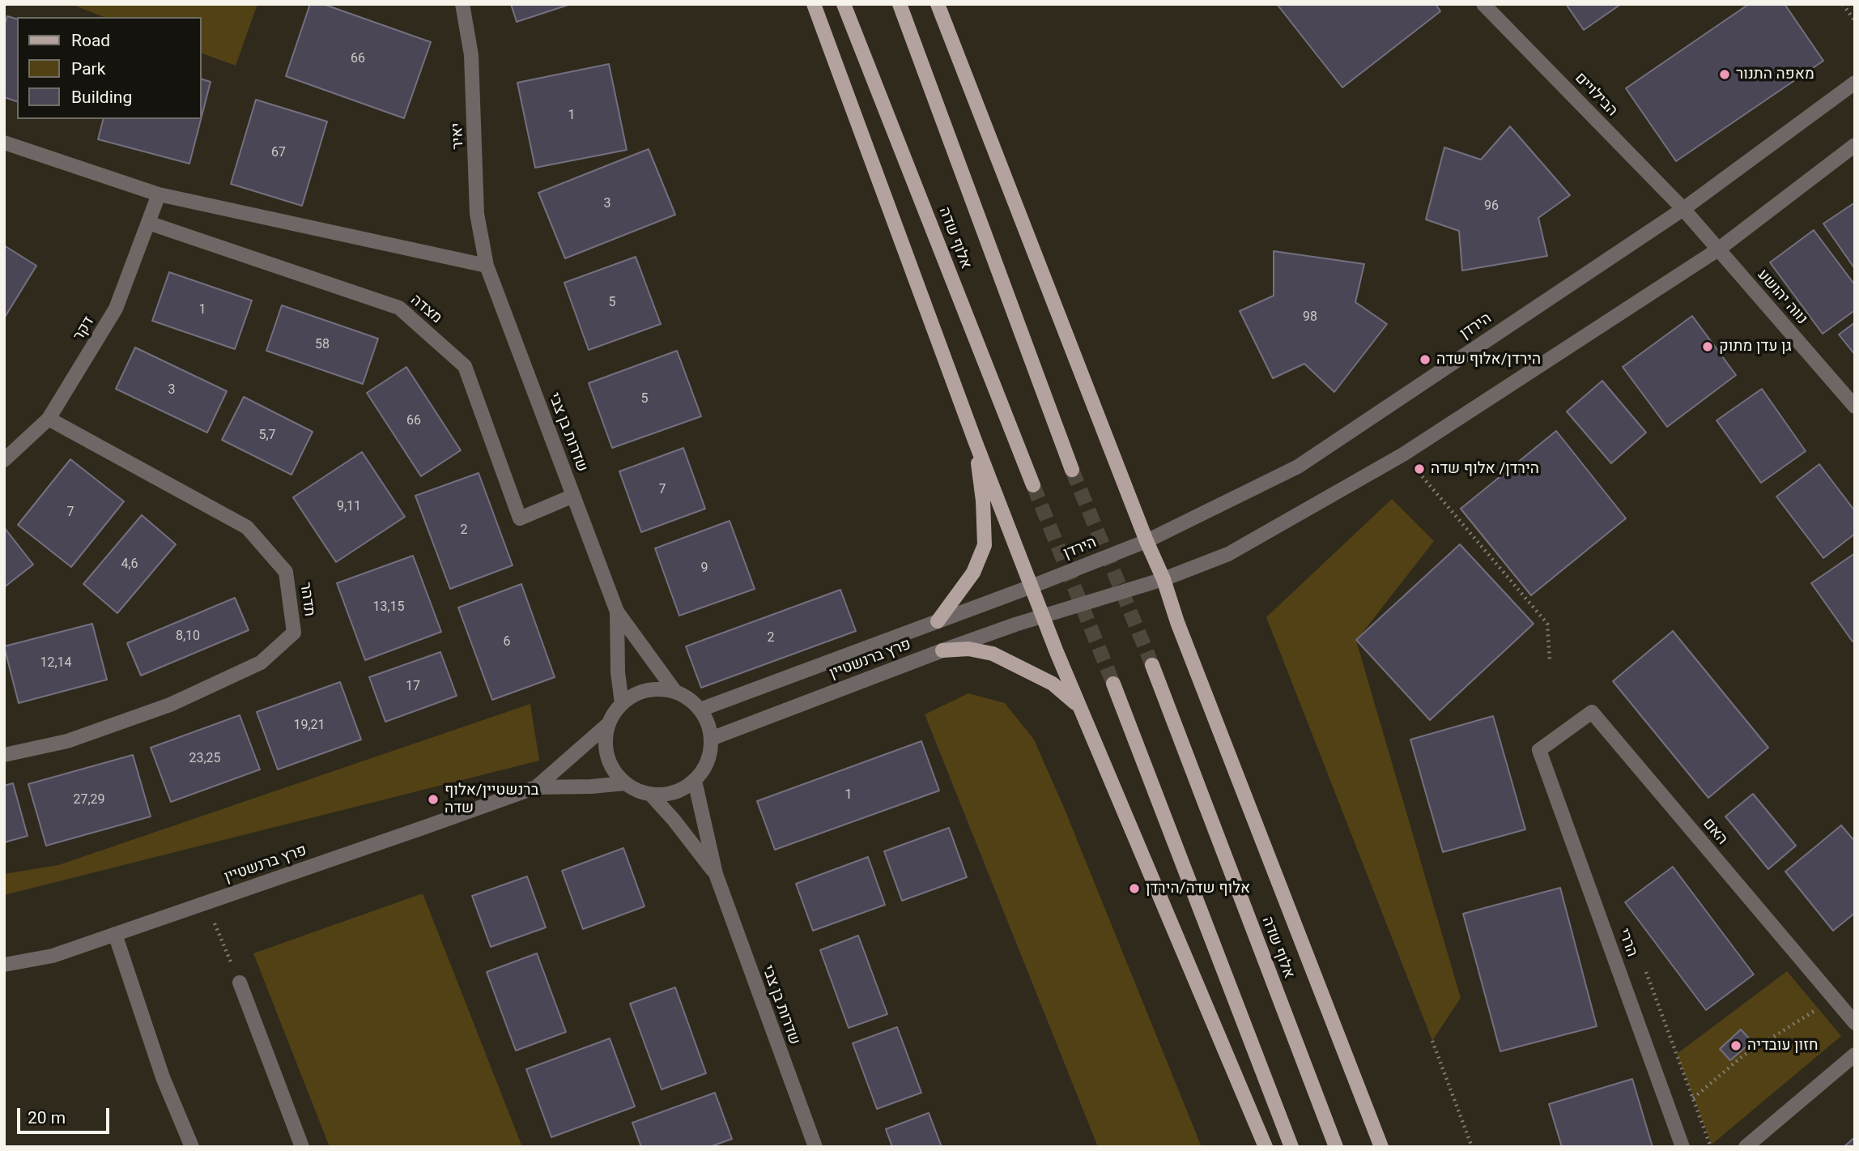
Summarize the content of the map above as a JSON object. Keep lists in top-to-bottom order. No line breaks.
{"streets":{"main road":["אלוף שדה"],"street":["הבילויים","יאיר","נווה יהושע","מצדה","הירדן","דקר","שדרות בן צבי","תדהר","פרץ ברנשטיין","האם","הררי"]},"crossings":[["הבילויים","נווה יהושע"],["הבילויים","הירדן"],["יאיר","שדרות בן צבי"],["נווה יהושע","הירדן"],["מצדה","דקר"],["מצדה","שדרות בן צבי"],["הירדן","פרץ ברנשטיין"],["דקר","תדהר"],["שדרות בן צבי","פרץ ברנשטיין"],["האם","הררי"]],"places":["מאפה התנור","גן עדן מתוק","הירדן/אלוף שדה","הירדן/ אלוף שדה","ברנשטיין/אלוף שדה","אלוף שדה/הירדן","חזון עובדיה"],"house_numbers":["66","1","67","3","96","5","1","98","58","3","5","66","5,7","7","9,11","7","2","4,6","9","13,15","8,10","2","6","12,14","17","19,21","23,25","1","27,29"],"legend":["Road","Park","Building"],"scale_bar":"20 m"}
